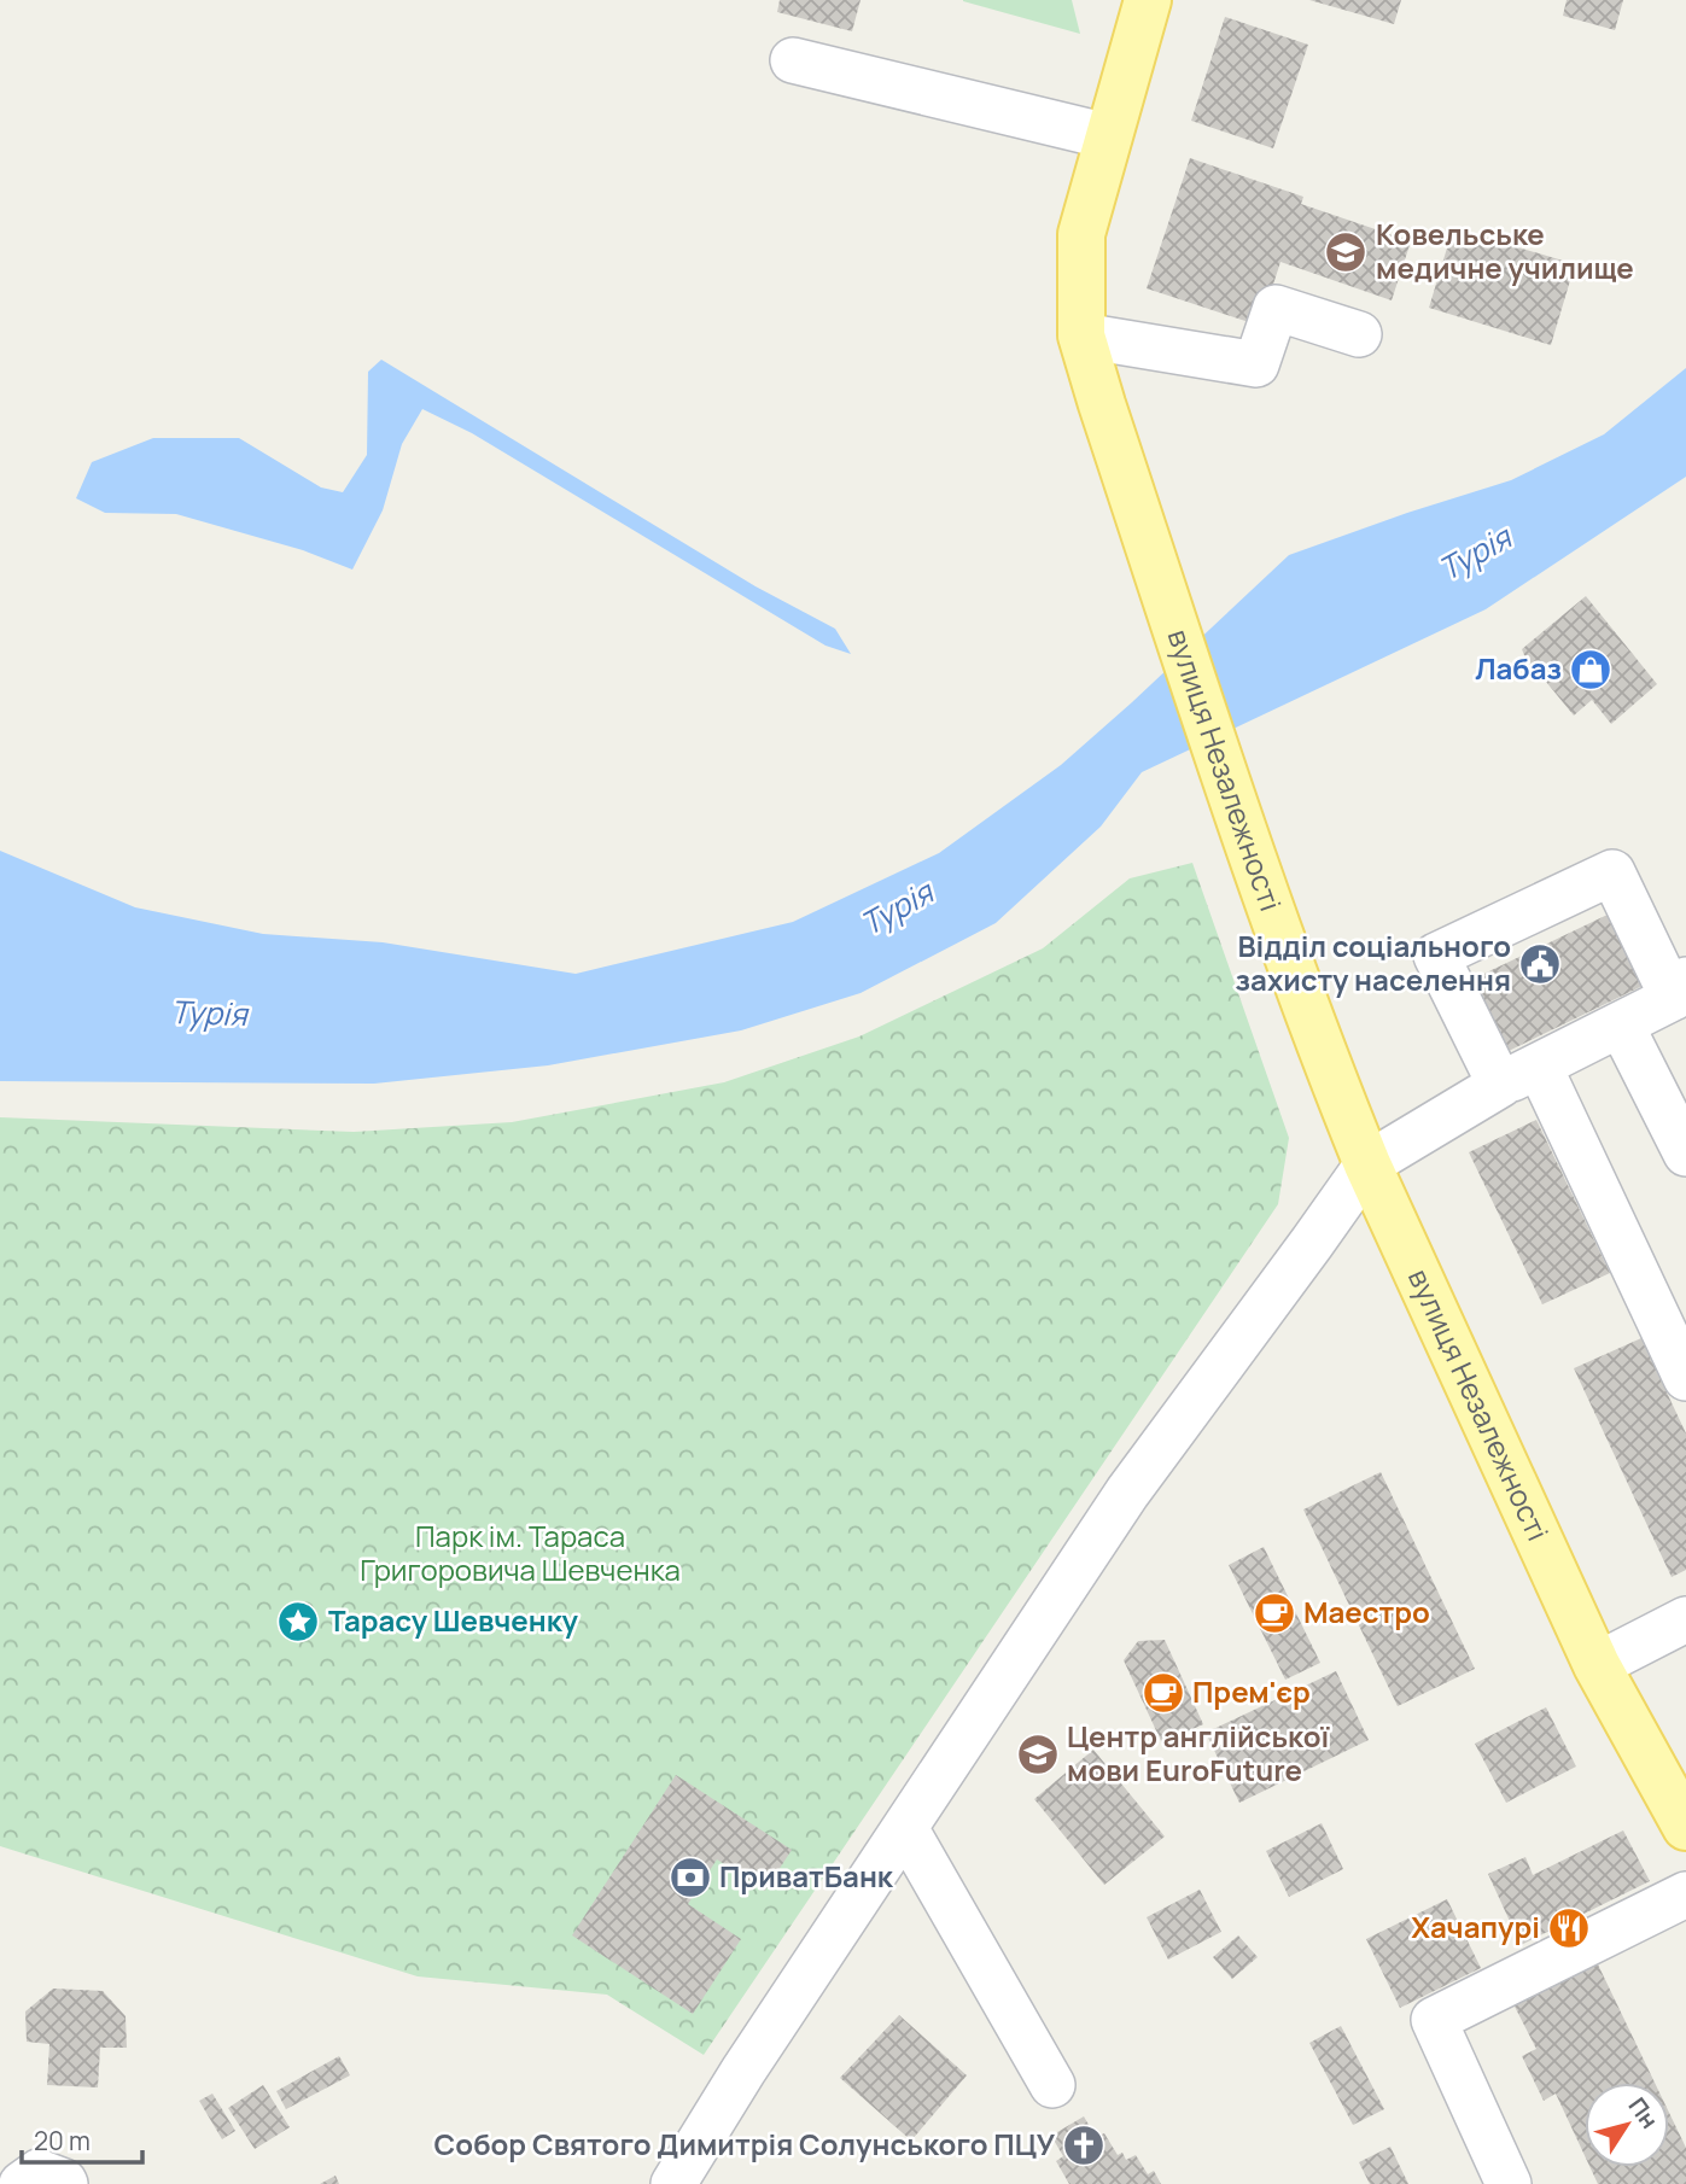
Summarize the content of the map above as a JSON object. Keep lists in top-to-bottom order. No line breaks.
{"streets":{"main road":["вулиця Незалежності"]},"water":["Турія"],"parks":["Парк ім. Тараса Григоровича Шевченка"],"places":{"school or university":["Ковельське медичне училище","Центр англійської мови EuroFuture"],"shop":["Лабаз"],"public building":["Відділ соціального захисту населення"],"cafe":["Маестро","Прем'єр"],"place":["Тарасу Шевченку"],"bank":["ПриватБанк"],"restaurant":["Хачапурі"],"church":["Собор Святого Димитрія Солунського ПЦУ"]},"scale_bar":"20 m","north":"top right"}
